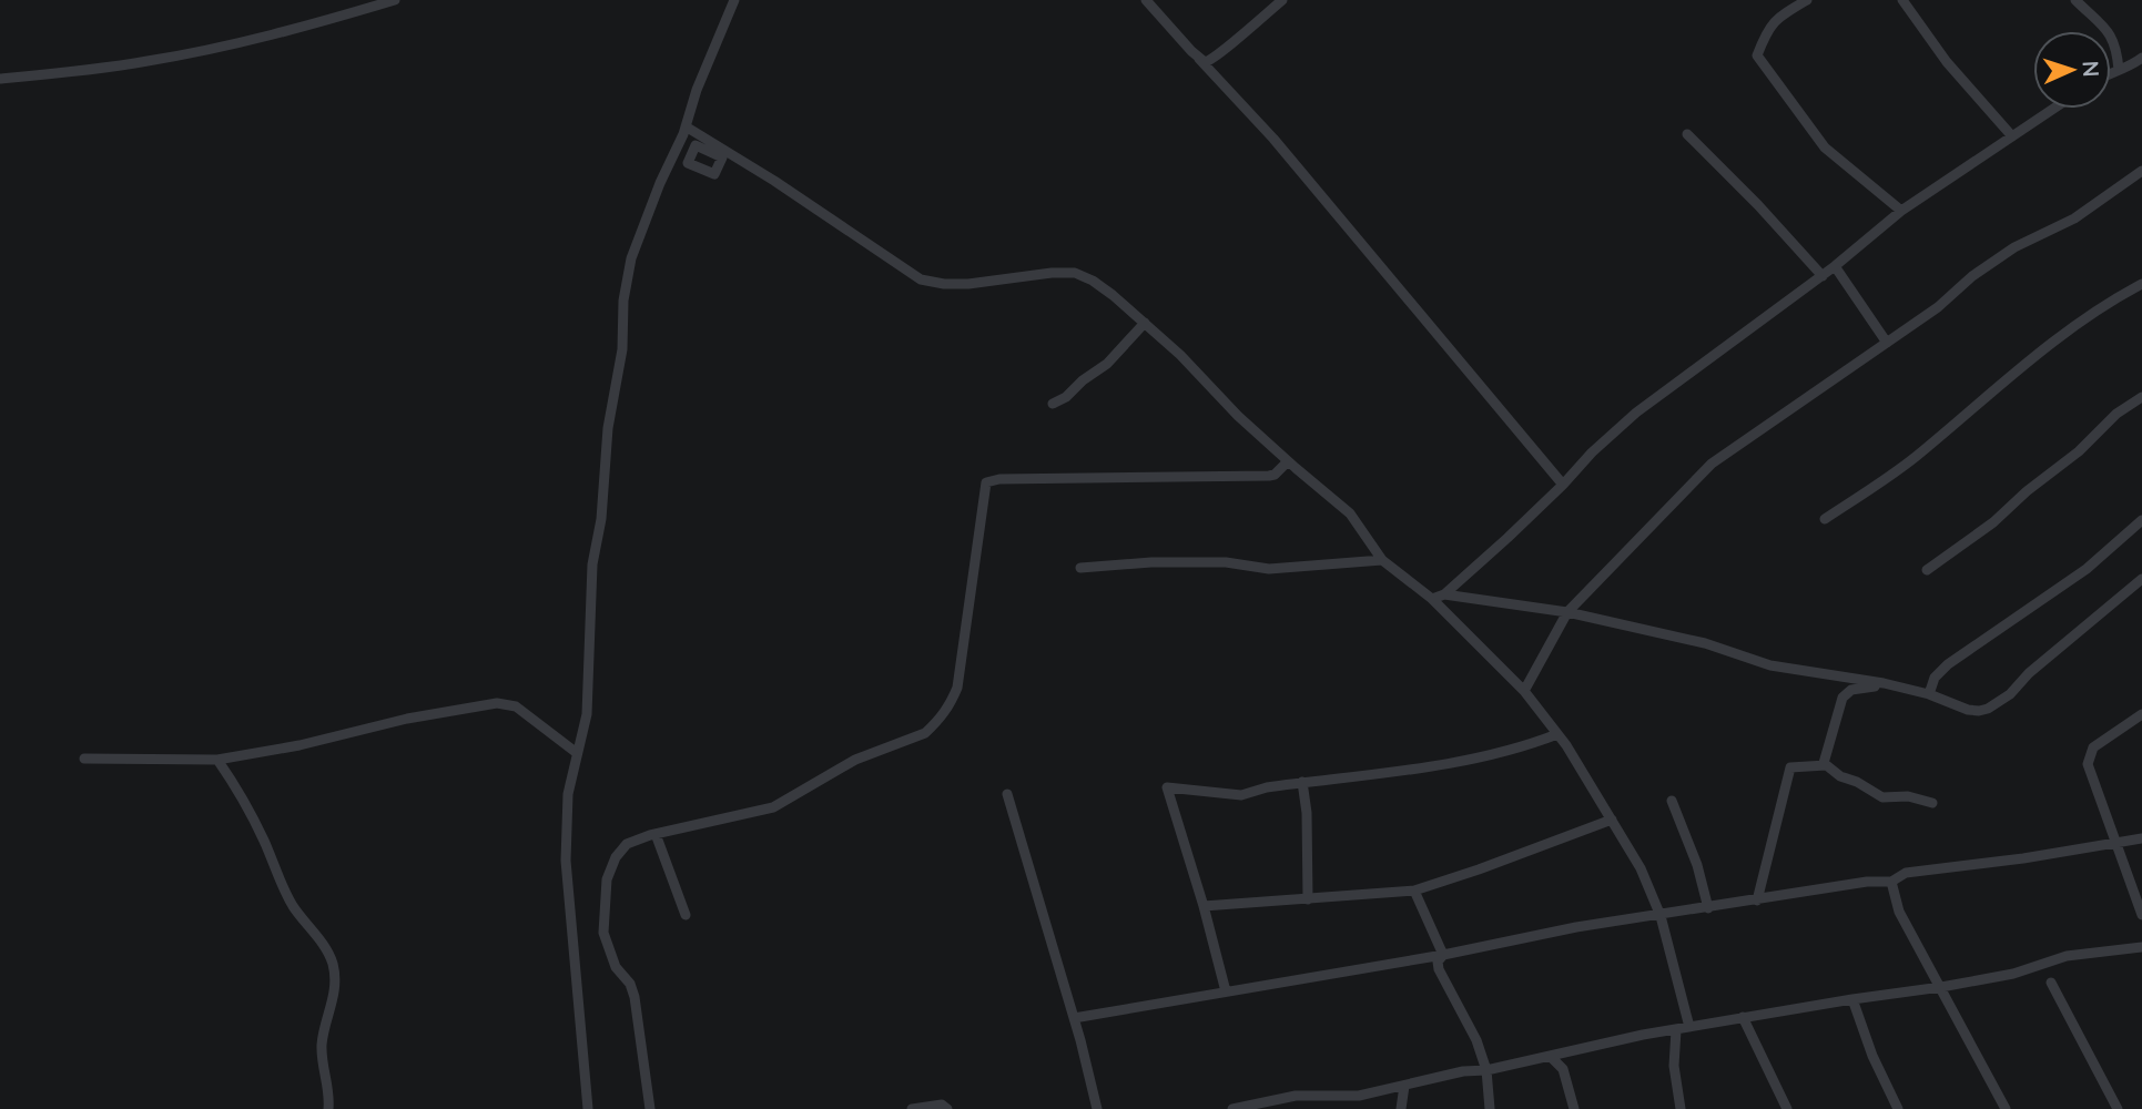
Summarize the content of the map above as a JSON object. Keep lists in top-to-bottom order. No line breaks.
{"north":"right"}
